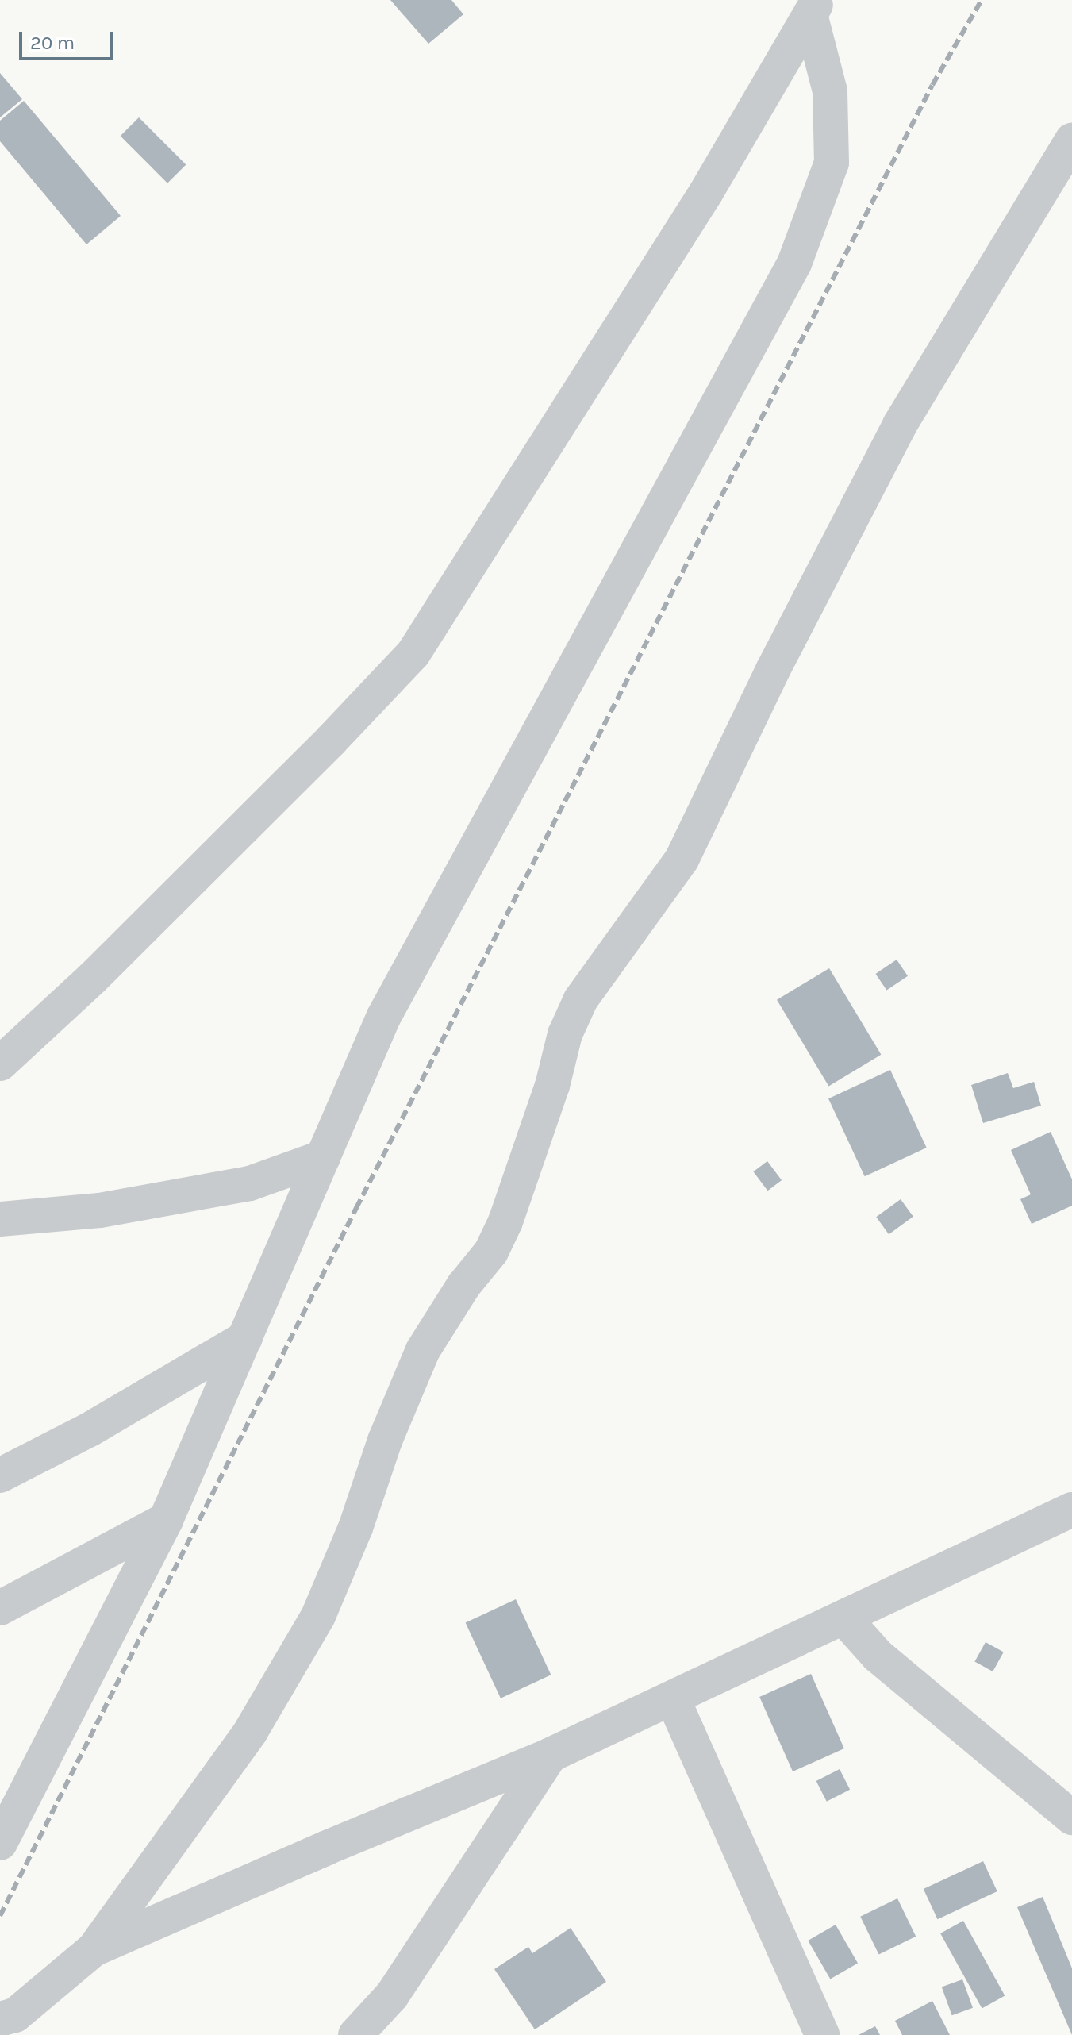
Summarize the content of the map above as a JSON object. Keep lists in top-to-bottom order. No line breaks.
{"scale_bar":"20 m"}
